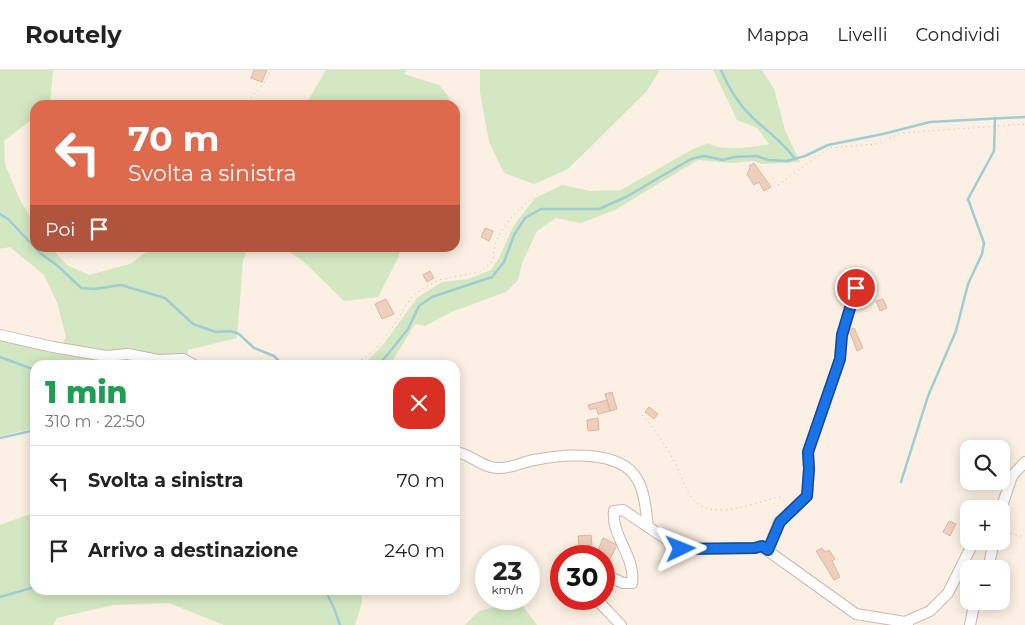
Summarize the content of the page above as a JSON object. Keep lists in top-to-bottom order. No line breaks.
{"page":{"header":"Routely","nav":["Mappa","Livelli","Condividi"],"turn":["70 m","Svolta a sinistra"],"then":"Poi","heading":["1 min","310 m · 22:50"],"map_buttons":["+","−"],"list":[{"name":"Svolta a sinistra","value":"70 m"},{"name":"Arrivo a destinazione","value":"240 m"}],"speed":"23 km/h","limit":"30"}}
